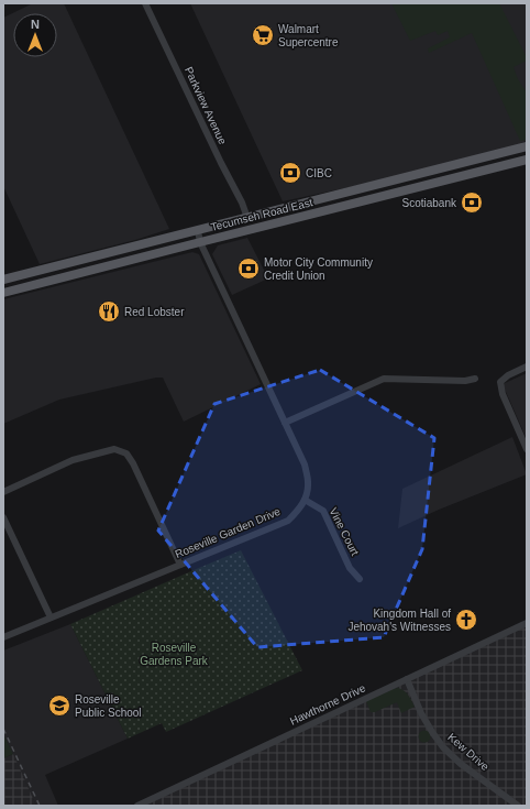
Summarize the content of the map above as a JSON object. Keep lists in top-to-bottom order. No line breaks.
{"streets":{"main road":["Tecumseh Road East"],"street":["Parkview Avenue","Vine Court","Roseville Garden Drive","Hawthorne Drive","Kew Drive"]},"crossings":[["Parkview Avenue","Tecumseh Road East"],["Vine Court","Roseville Garden Drive"],["Hawthorne Drive","Kew Drive"]],"parks":["Roseville Gardens Park"],"places":{"supermarket":["Walmart Supercentre"],"bank":["CIBC","Scotiabank","Motor City Community Credit Union"],"restaurant":["Red Lobster"],"church":["Kingdom Hall of Jehovah's Witnesses"],"school or university":["Roseville Public School"]},"north":"top"}
